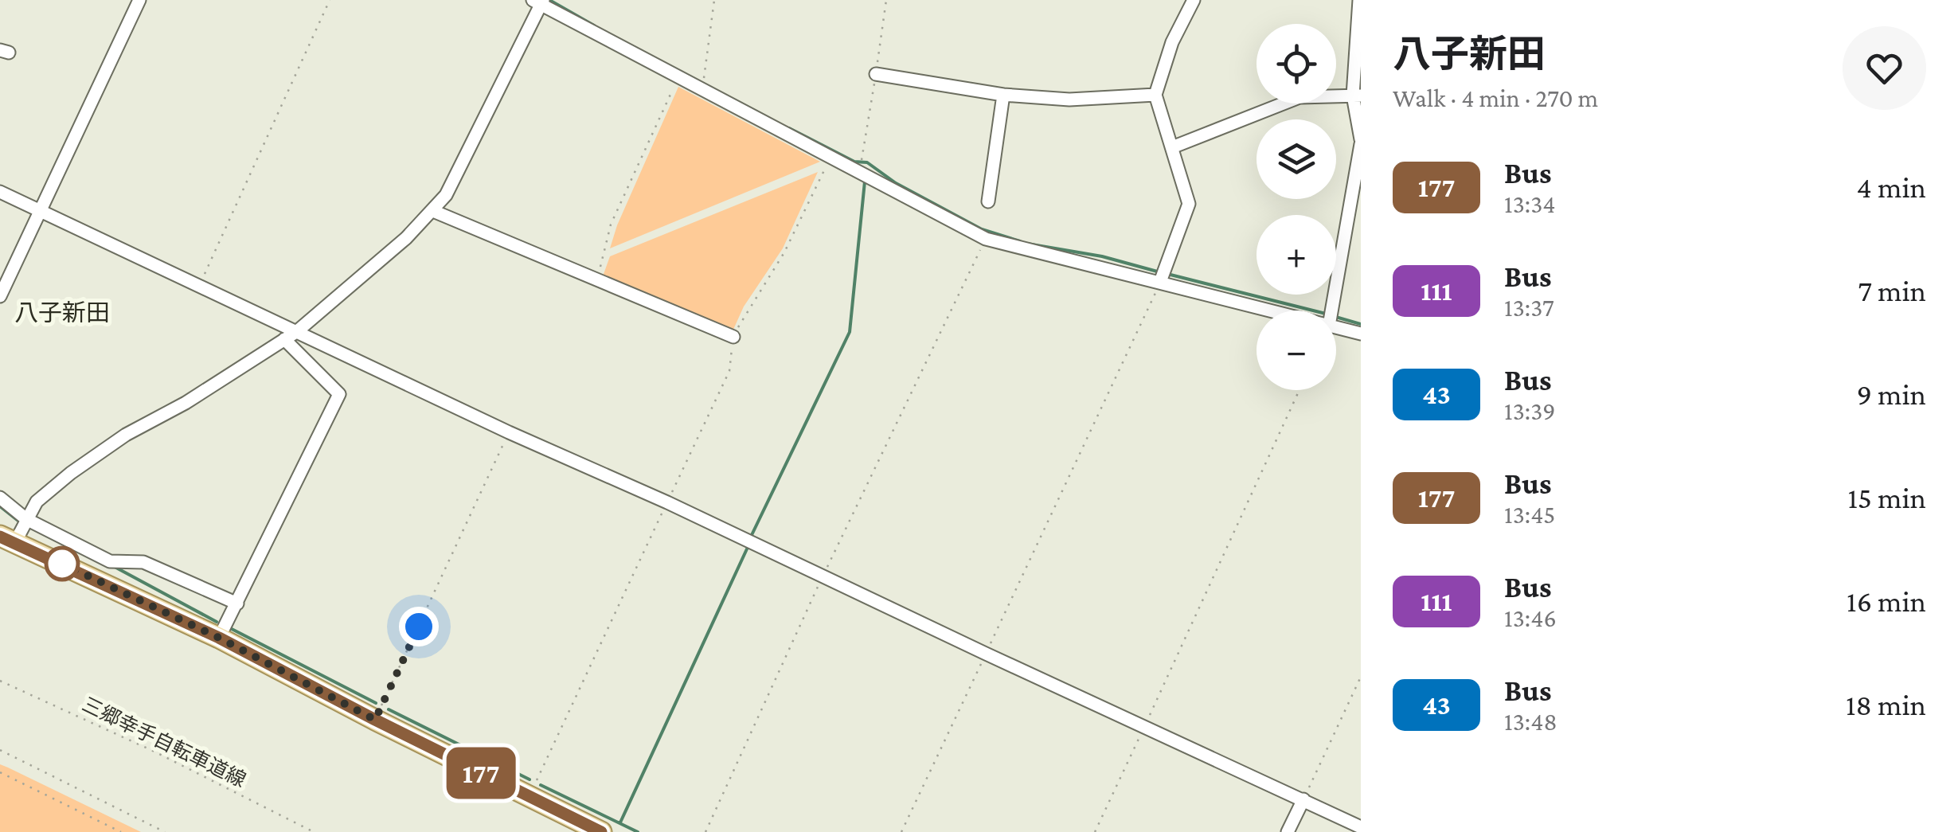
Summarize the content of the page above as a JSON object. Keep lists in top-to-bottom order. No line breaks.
{"streets":{"path":["三郷幸手自転車道線"]},"districts":["八子新田"],"lines":["bus line 177"],"page":{"on_map":"177","heading":["八子新田","Walk · 4 min · 270 m"],"map_buttons":["+","−"],"list":[{"mark":"177","name":"Bus","note":"13:34","value":"4 min"},{"mark":"111","name":"Bus","note":"13:37","value":"7 min"},{"mark":"43","name":"Bus","note":"13:39","value":"9 min"},{"mark":"177","name":"Bus","note":"13:45","value":"15 min"},{"mark":"111","name":"Bus","note":"13:46","value":"16 min"},{"mark":"43","name":"Bus","note":"13:48","value":"18 min"}]}}
